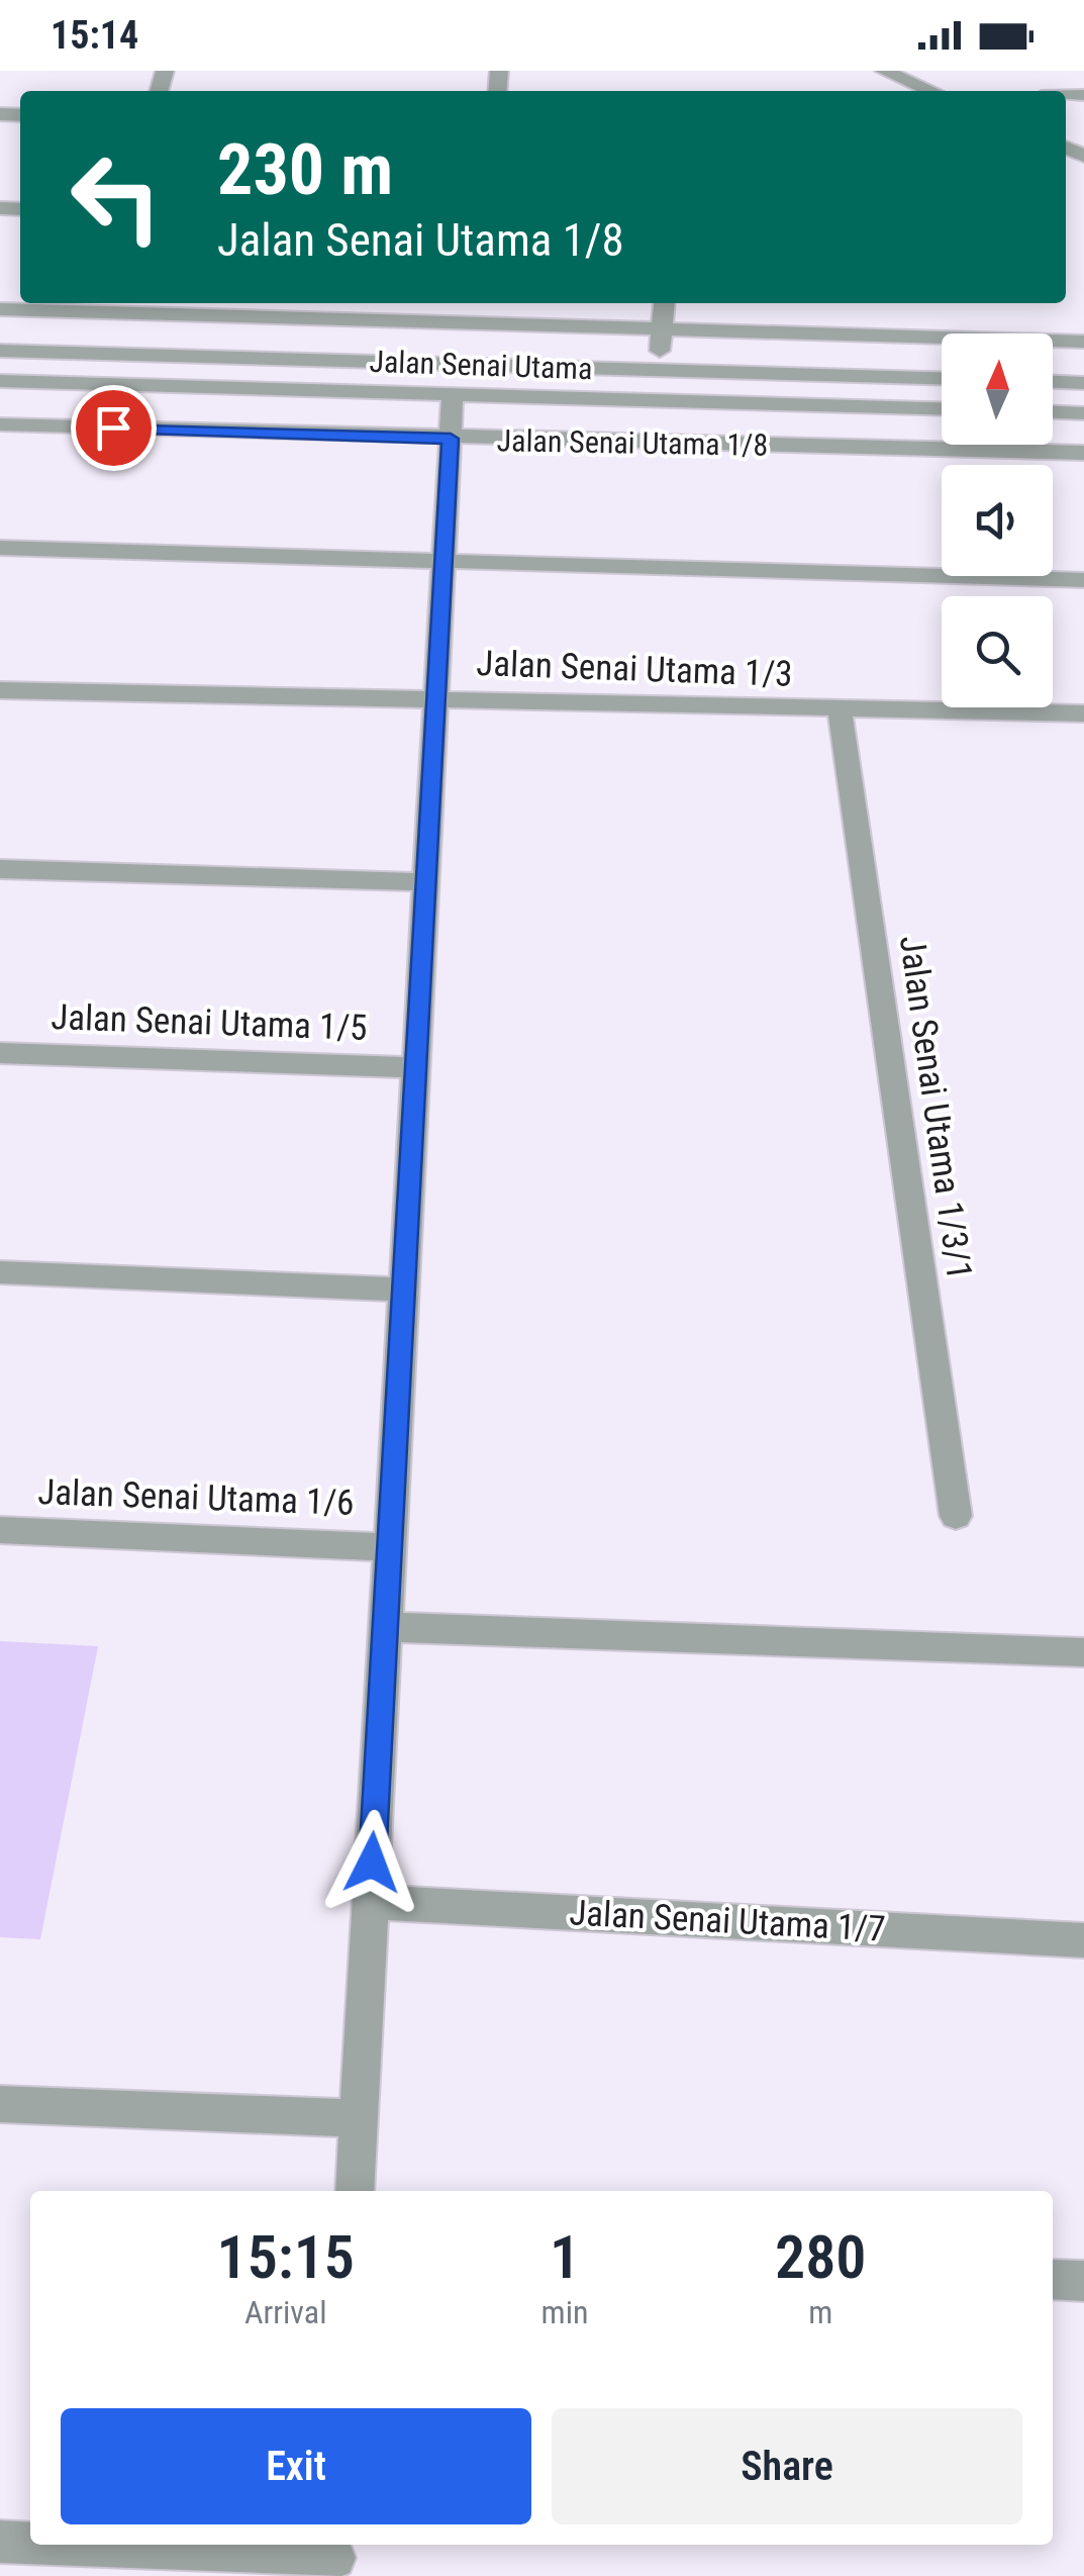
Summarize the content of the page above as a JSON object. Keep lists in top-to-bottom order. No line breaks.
{"streets":{"street":["Jalan Senai Utama","Jalan Senai Utama 1/8","Jalan Senai Utama 1/3","Jalan Senai Utama 1/5","Jalan Senai Utama 1/3/1","Jalan Senai Utama 1/6","Jalan Senai Utama 1/7"]},"crossings":[["Jalan Senai Utama 1/3","Jalan Senai Utama 1/3/1"]],"north":"top","page":{"status":"15:14","turn":["230 m","Jalan Senai Utama 1/8"],"eta":["15:15","Arrival","1","min","280","m"],"buttons":["Exit","Share"]}}
